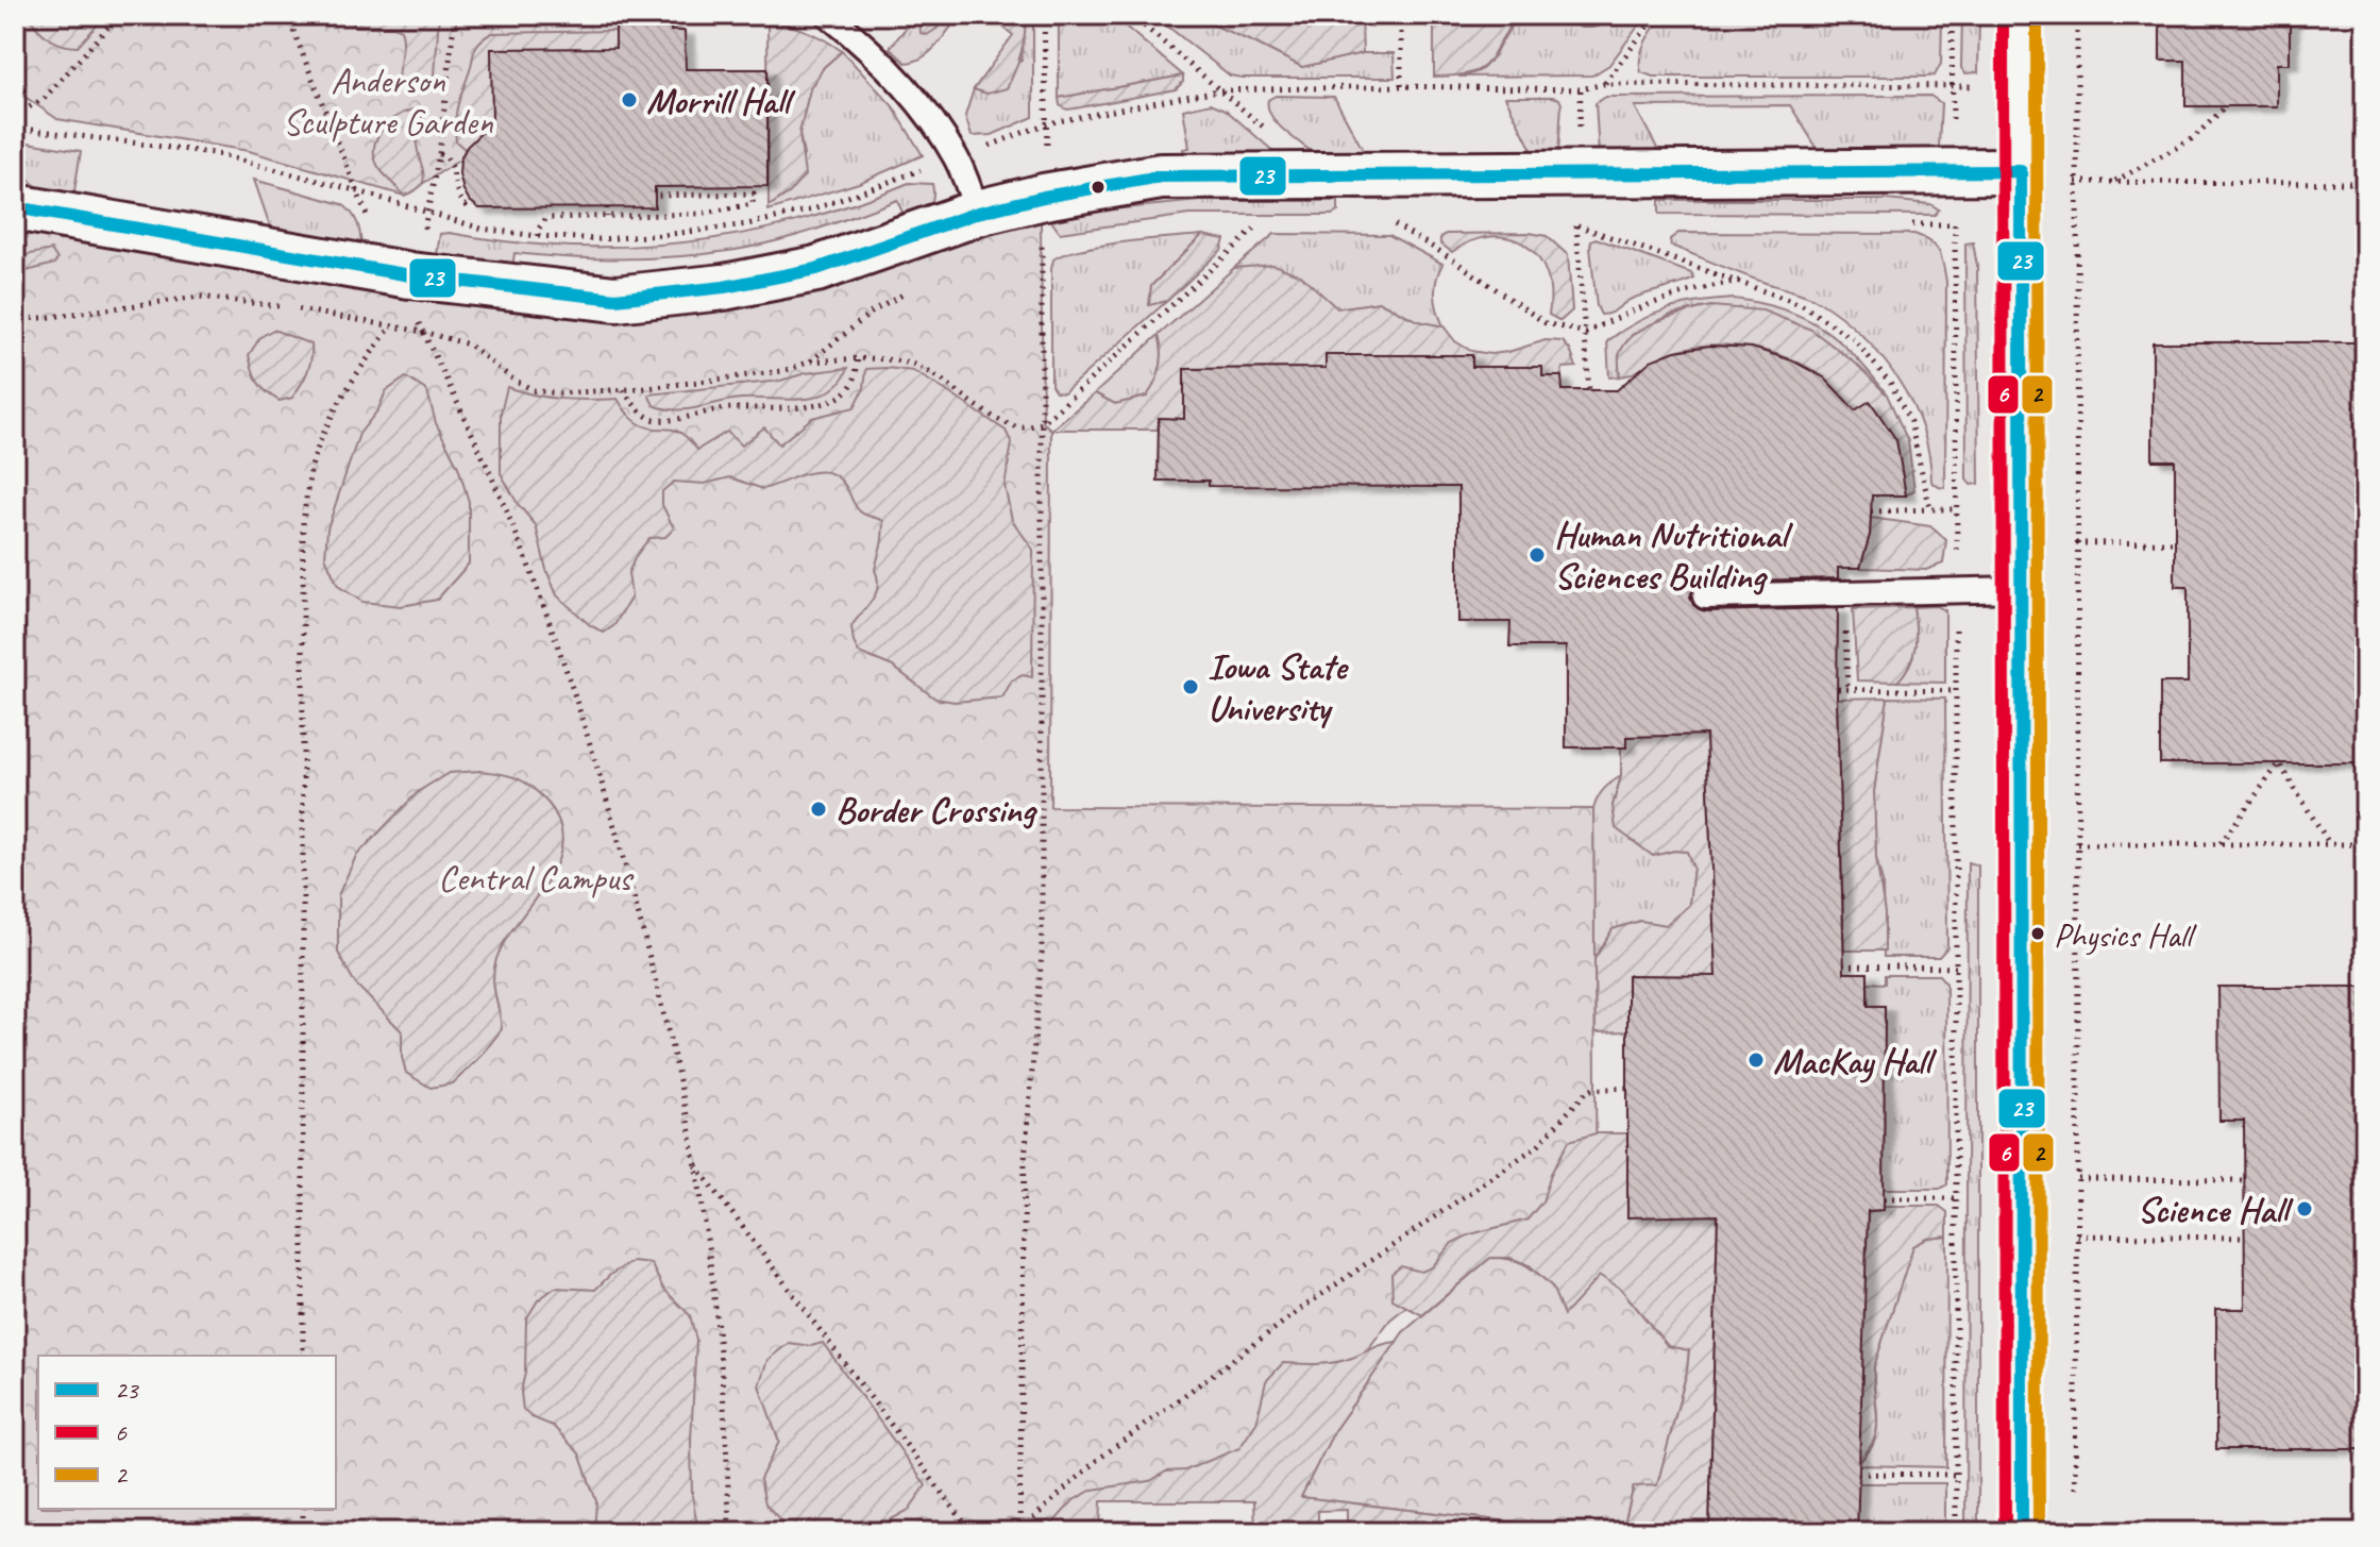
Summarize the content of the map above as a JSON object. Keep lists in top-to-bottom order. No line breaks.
{"parks":["Anderson Sculpture Garden","Central Campus"],"places":["Morrill Hall","Human Nutritional Sciences Building","Iowa State University","Border Crossing","Physics Hall","MacKay Hall","Science Hall"],"lines":["transit line 6","transit line 2","transit line 23"],"legend":["23","6","2"]}
